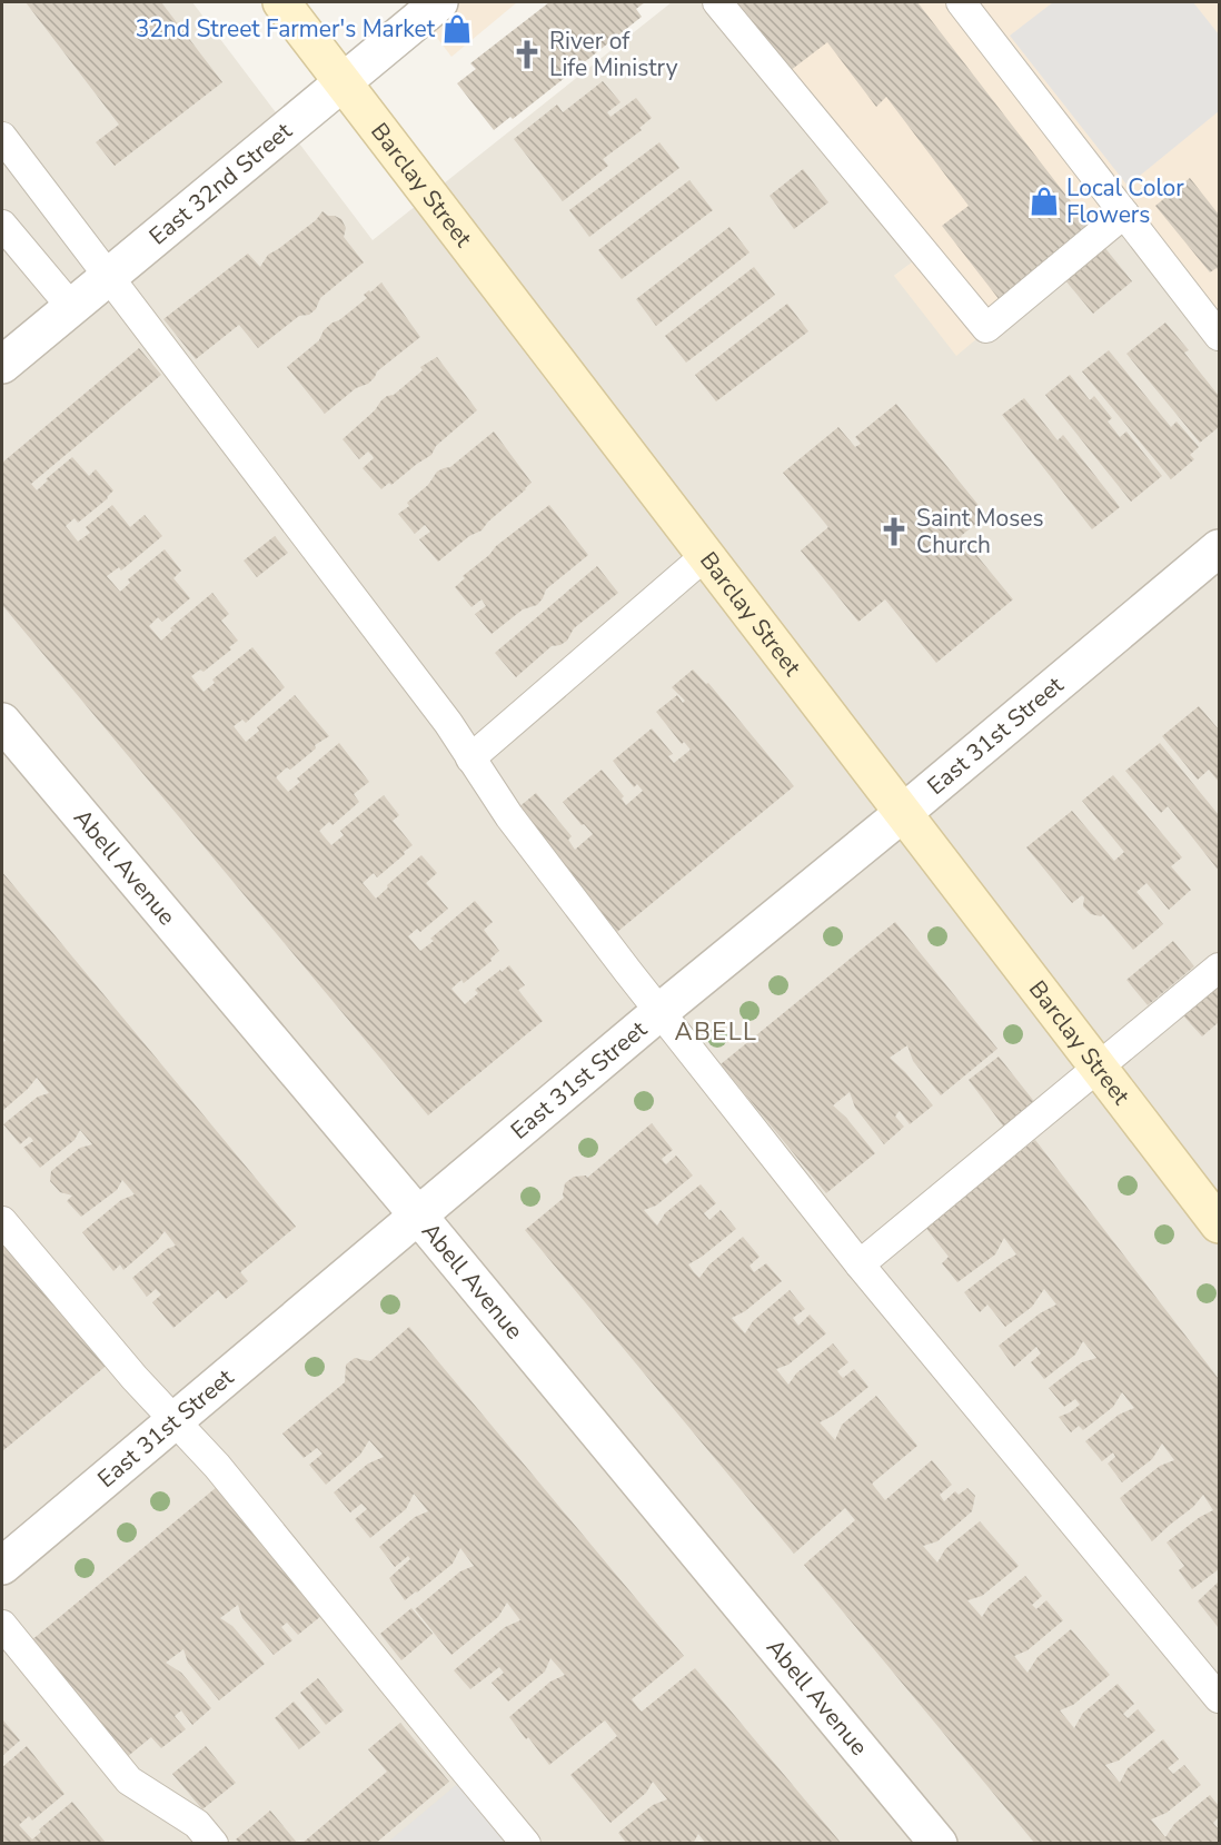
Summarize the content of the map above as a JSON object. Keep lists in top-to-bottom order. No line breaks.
{"streets":{"street":["East 32nd Street","Barclay Street","East 31st Street","Abell Avenue"]},"crossings":[["East 32nd Street","Barclay Street"],["Barclay Street","East 31st Street"],["East 31st Street","Abell Avenue"]],"districts":["ABELL"],"places":{"shop":["32nd Street Farmer's Market","Local Color Flowers"],"church":["River of Life Ministry","Saint Moses Church"]}}
